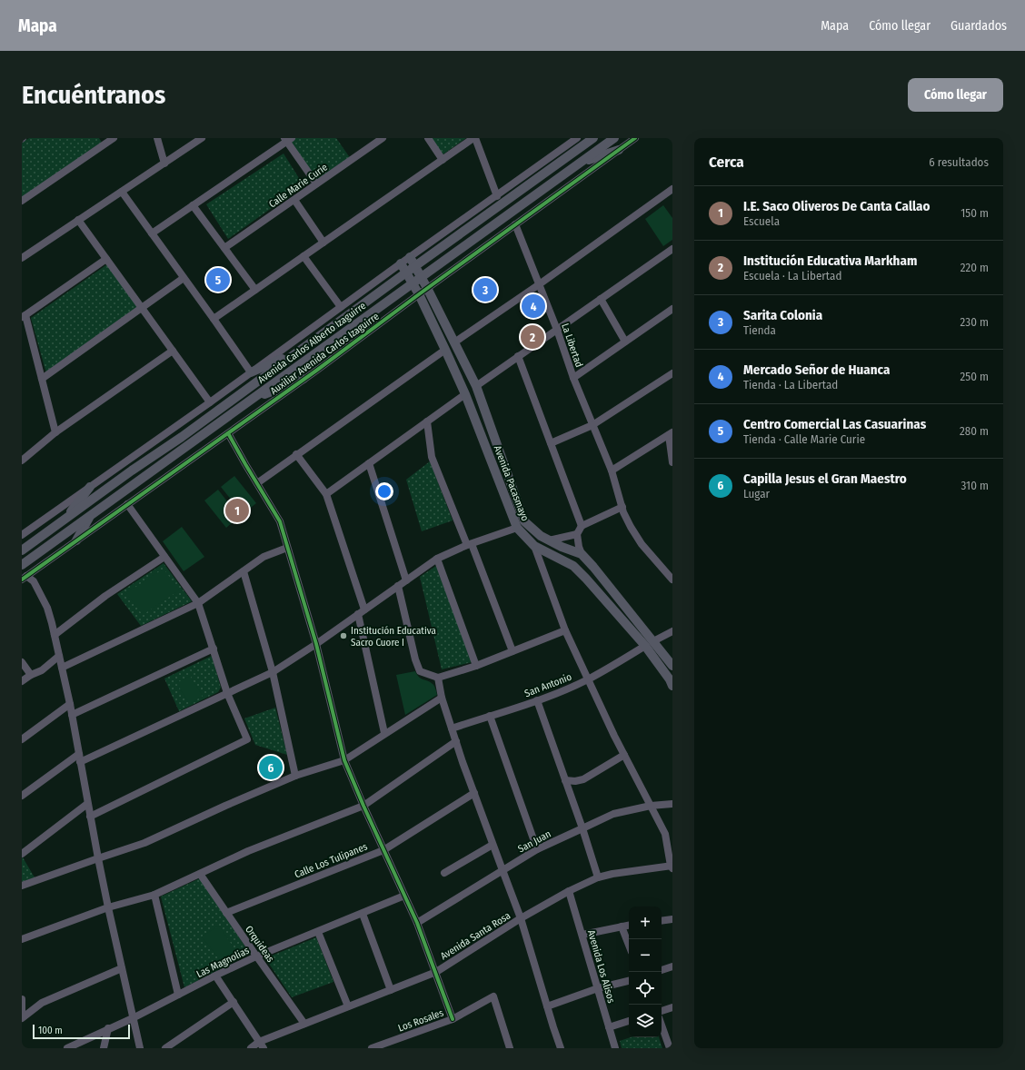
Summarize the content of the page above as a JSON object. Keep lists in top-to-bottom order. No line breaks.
{"streets":{"main road":["Avenida Carlos Alberto Izaguirre","Avenida Pacasmayo"],"street":["Calle Marie Curie","La Libertad","Auxiliar Avenida Carlos Izaguirre","San Antonio","San Juan","Calle Los Tulipanes","Avenida Santa Rosa","Orquideas","Las Magnolias","Avenida Los Alisos","Los Rosales"]},"crossings":[["Avenida Carlos Alberto Izaguirre","Avenida Pacasmayo"],["La Libertad","Auxiliar Avenida Carlos Izaguirre"],["Auxiliar Avenida Carlos Izaguirre","Avenida Pacasmayo"],["Avenida Pacasmayo","San Antonio"],["Calle Los Tulipanes","Orquideas"],["Avenida Santa Rosa","Orquideas"],["Avenida Santa Rosa","Avenida Los Alisos"],["Orquideas","Las Magnolias"]],"places":["Institución Educativa Sacro Cuore I"],"scale_bar":"100 m","page":{"header":"Mapa","nav":["Mapa","Cómo llegar","Guardados"],"buttons":"Cómo llegar","title":"Encuéntranos","heading":["Cerca","6 resultados"],"list":[{"mark":"1","name":"I.E. Saco Oliveros De Canta Callao","note":"Escuela","value":"150 m"},{"mark":"2","name":"Institución Educativa Markham","note":"Escuela · La Libertad","value":"220 m"},{"mark":"3","name":"Sarita Colonia","note":"Tienda","value":"230 m"},{"mark":"4","name":"Mercado Señor de Huanca","note":"Tienda · La Libertad","value":"250 m"},{"mark":"5","name":"Centro Comercial Las Casuarinas","note":"Tienda · Calle Marie Curie","value":"280 m"},{"mark":"6","name":"Capilla Jesus el Gran Maestro","note":"Lugar","value":"310 m"}],"pins":["5","3","4","2","1","6"],"map_buttons":["+","−"],"scale":"100 m"}}
